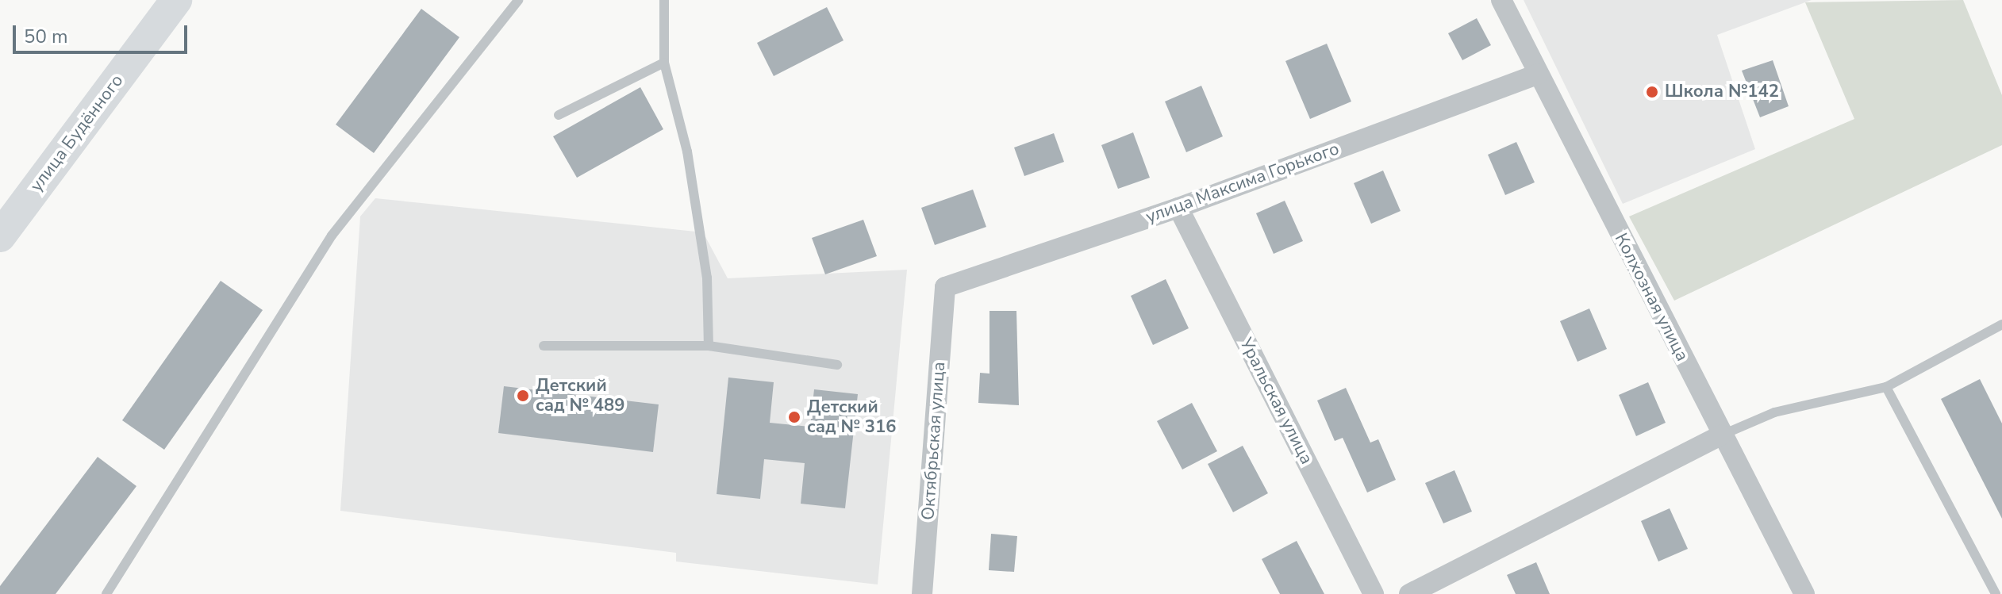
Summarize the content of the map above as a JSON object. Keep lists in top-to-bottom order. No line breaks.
{"streets":{"main road":["улица Будённого"],"street":["улица Максима Горького","Колхозная улица","Уральская улица","Октябрьская улица"]},"crossings":[["улица Максима Горького","Колхозная улица"],["улица Максима Горького","Уральская улица"],["улица Максима Горького","Октябрьская улица"]],"places":["Школа №142","Детский сад № 489","Детский сад № 316"],"scale_bar":"50 m"}
